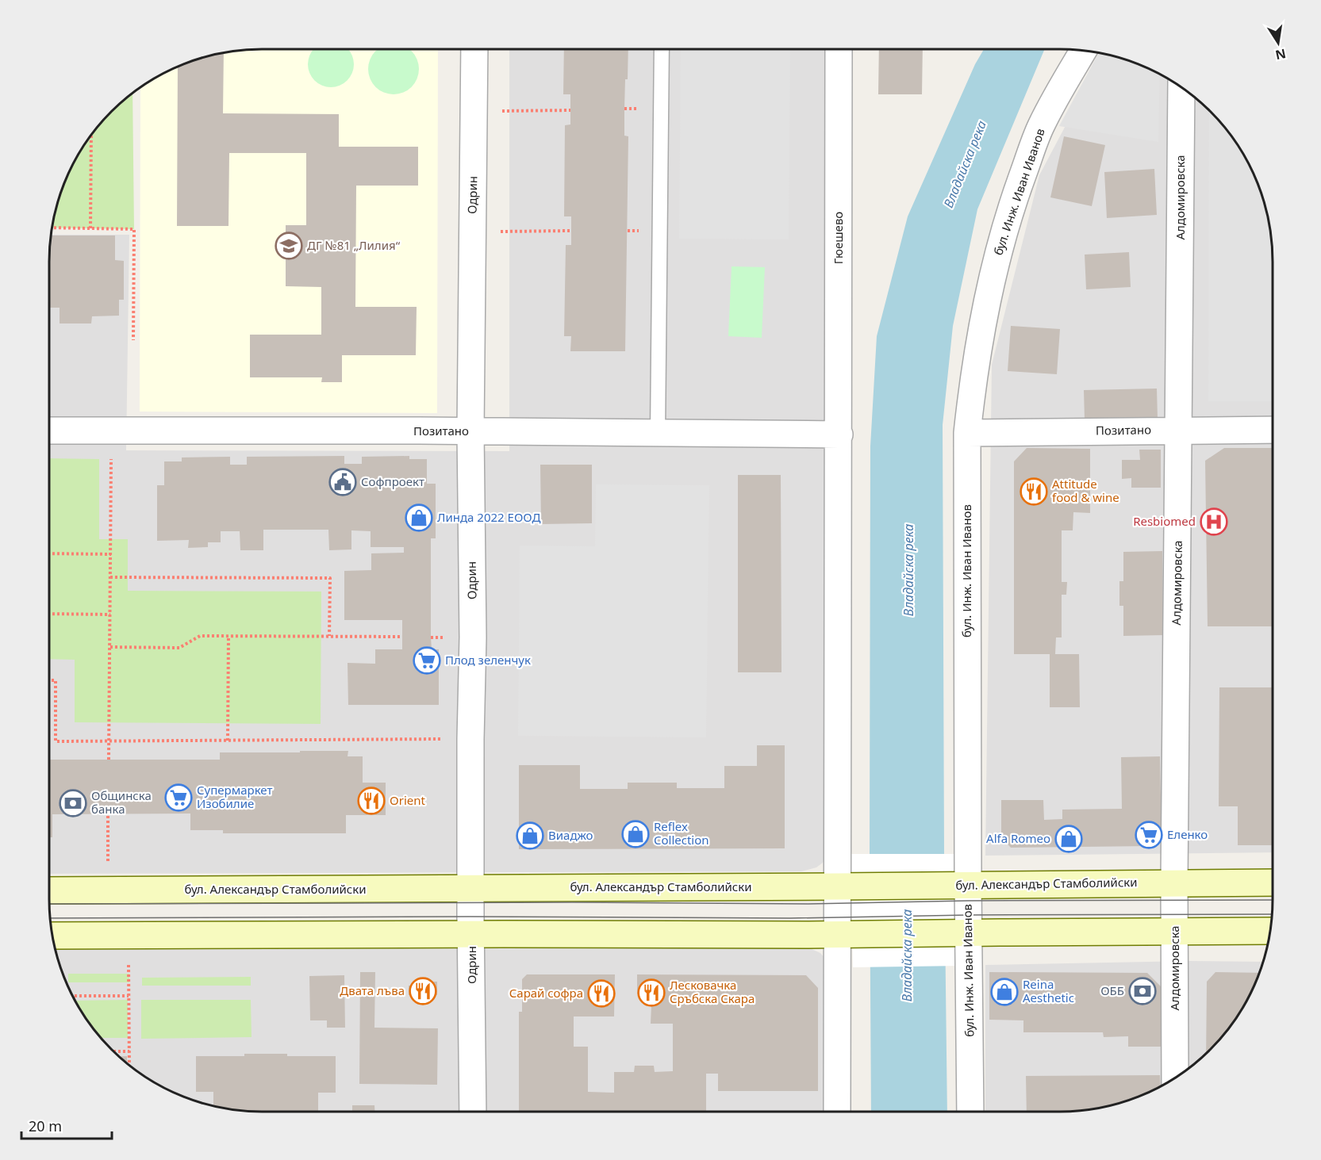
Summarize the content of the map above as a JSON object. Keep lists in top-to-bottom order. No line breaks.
{"streets":{"main road":["бул. Александър Стамболийски"],"street":["бул. Инж. Иван Иванов","Одрин","Алдомировска","Гюешево","Позитано"]},"crossings":[["бул. Инж. Иван Иванов","Позитано"],["бул. Инж. Иван Иванов","бул. Александър Стамболийски"],["Одрин","Позитано"],["Одрин","бул. Александър Стамболийски"],["Алдомировска","Позитано"],["Алдомировска","бул. Александър Стамболийски"],["Гюешево","Позитано"]],"water":["Владайска река"],"places":{"school or university":["ДГ №81 „Лилия“"],"public building":["Софпроект"],"restaurant":["Attitude food & wine","Orient","Двата лъва","Лесковачка Сръбска Скара","Сарай софра"],"shop":["Линда 2022 ЕООД","Reflex Collection","Виаджо","Alfa Romeo","Reina Aesthetic"],"hospital":["Resbiomed"],"supermarket":["Плод зеленчук","Супермаркет Изобилие","Еленко"],"bank":["Общинска банка","ОББ"]},"scale_bar":"20 m","north":"bottom"}
